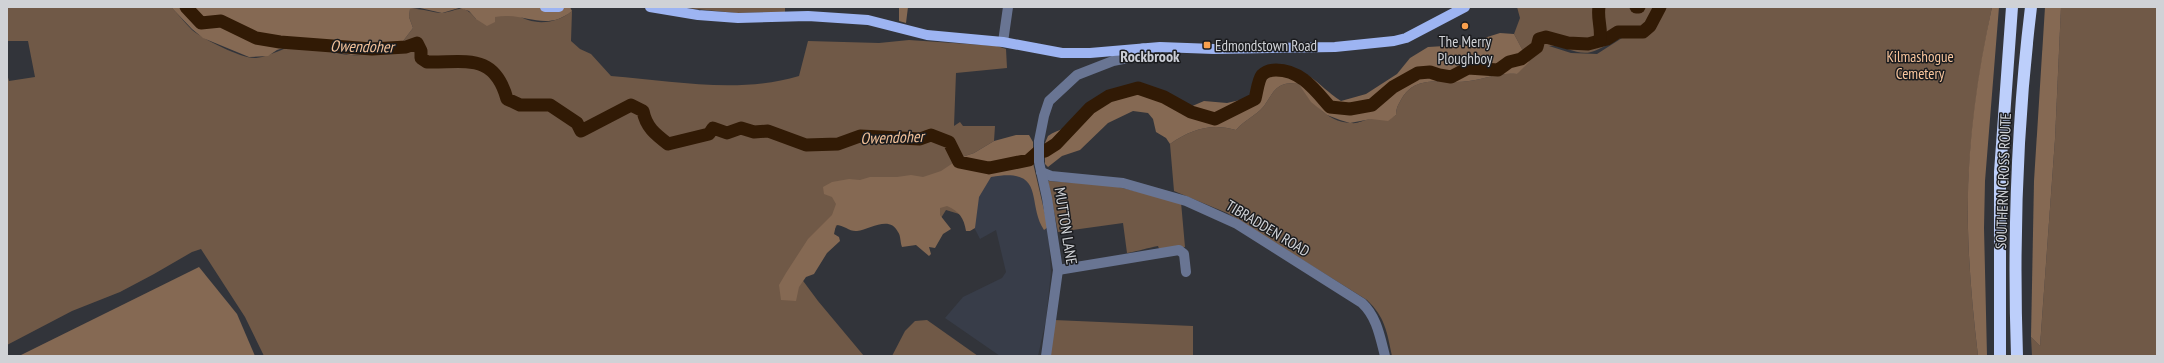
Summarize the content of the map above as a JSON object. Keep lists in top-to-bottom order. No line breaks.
{"streets":{"highway":["SOUTHERN CROSS ROUTE"],"street":["MUTTON LANE","TIBRADDEN ROAD"]},"crossings":[["MUTTON LANE","TIBRADDEN ROAD"]],"districts":["Rockbrook"],"water":["Owendoher"],"parks":["Kilmashogue Cemetery"],"places":{"other":["The Merry Ploughboy"],"transit":["Edmondstown Road"]}}
